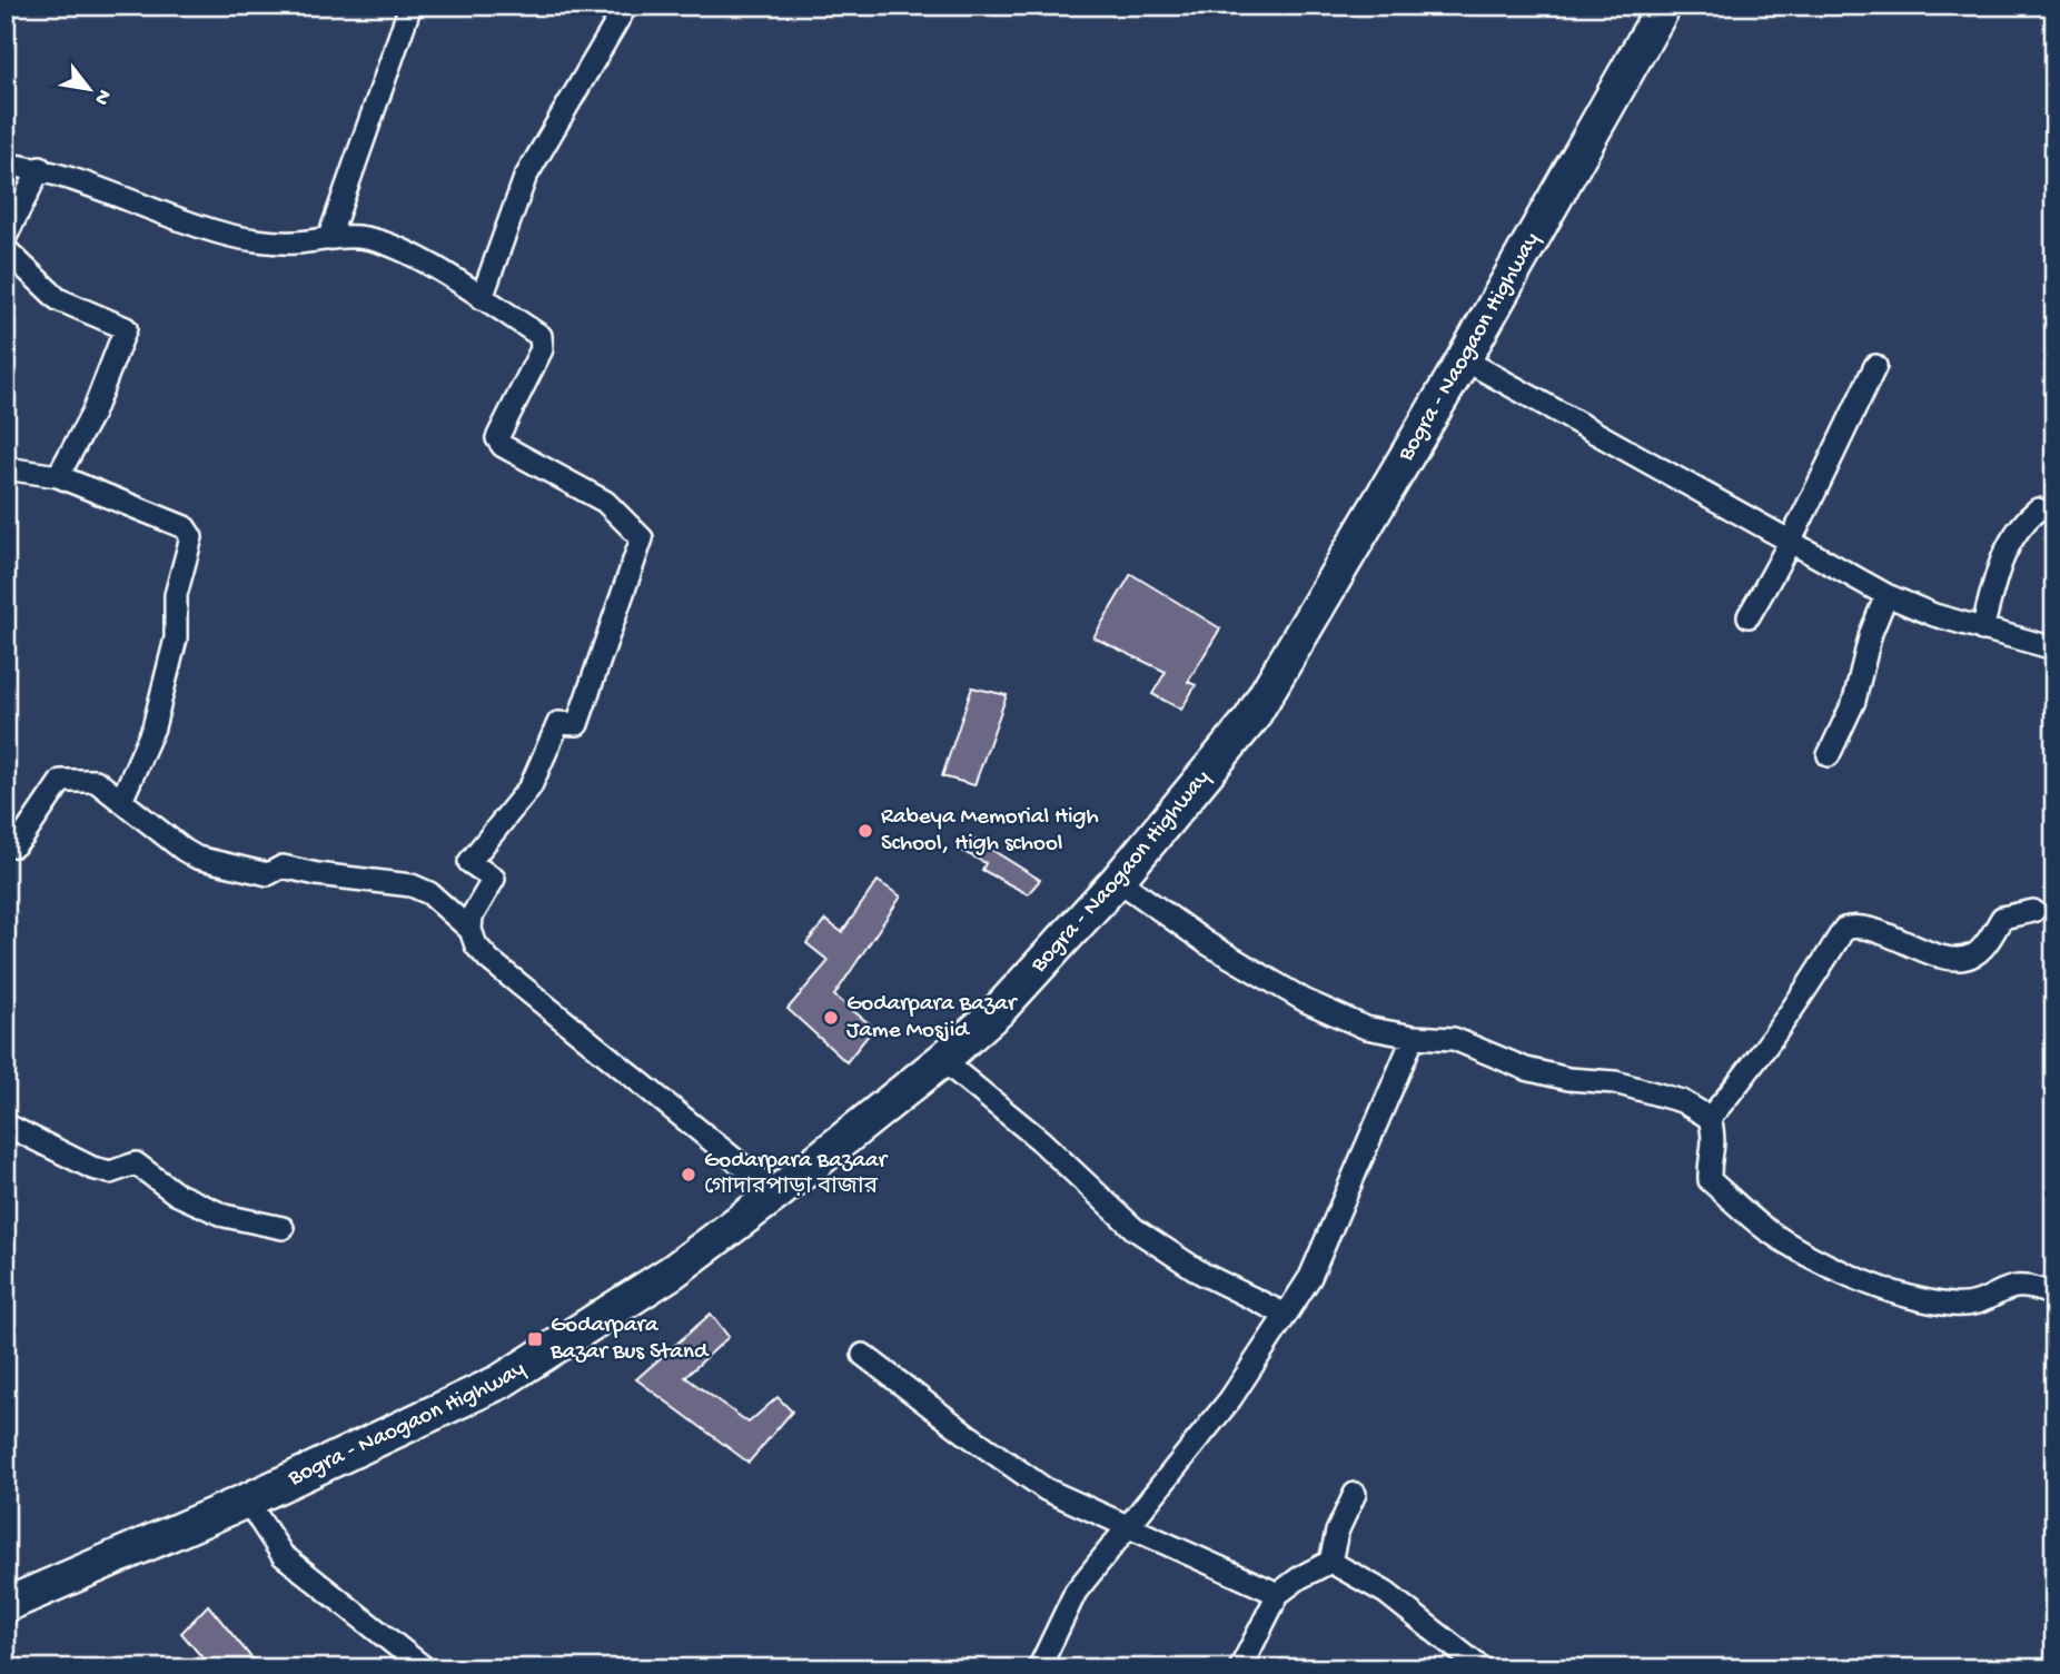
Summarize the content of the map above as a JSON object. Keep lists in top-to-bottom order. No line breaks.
{"streets":{"main road":["Bogra - Naogaon Highway"]},"places":{"other":["Rabeya Memorial High School, High school","Godarpara Bazar Jame Mosjid","Godarpara Bazaar গোদারপাড়া বাজার"],"transit":["Godarpara Bazar Bus Stand"]},"north":"bottom right"}
